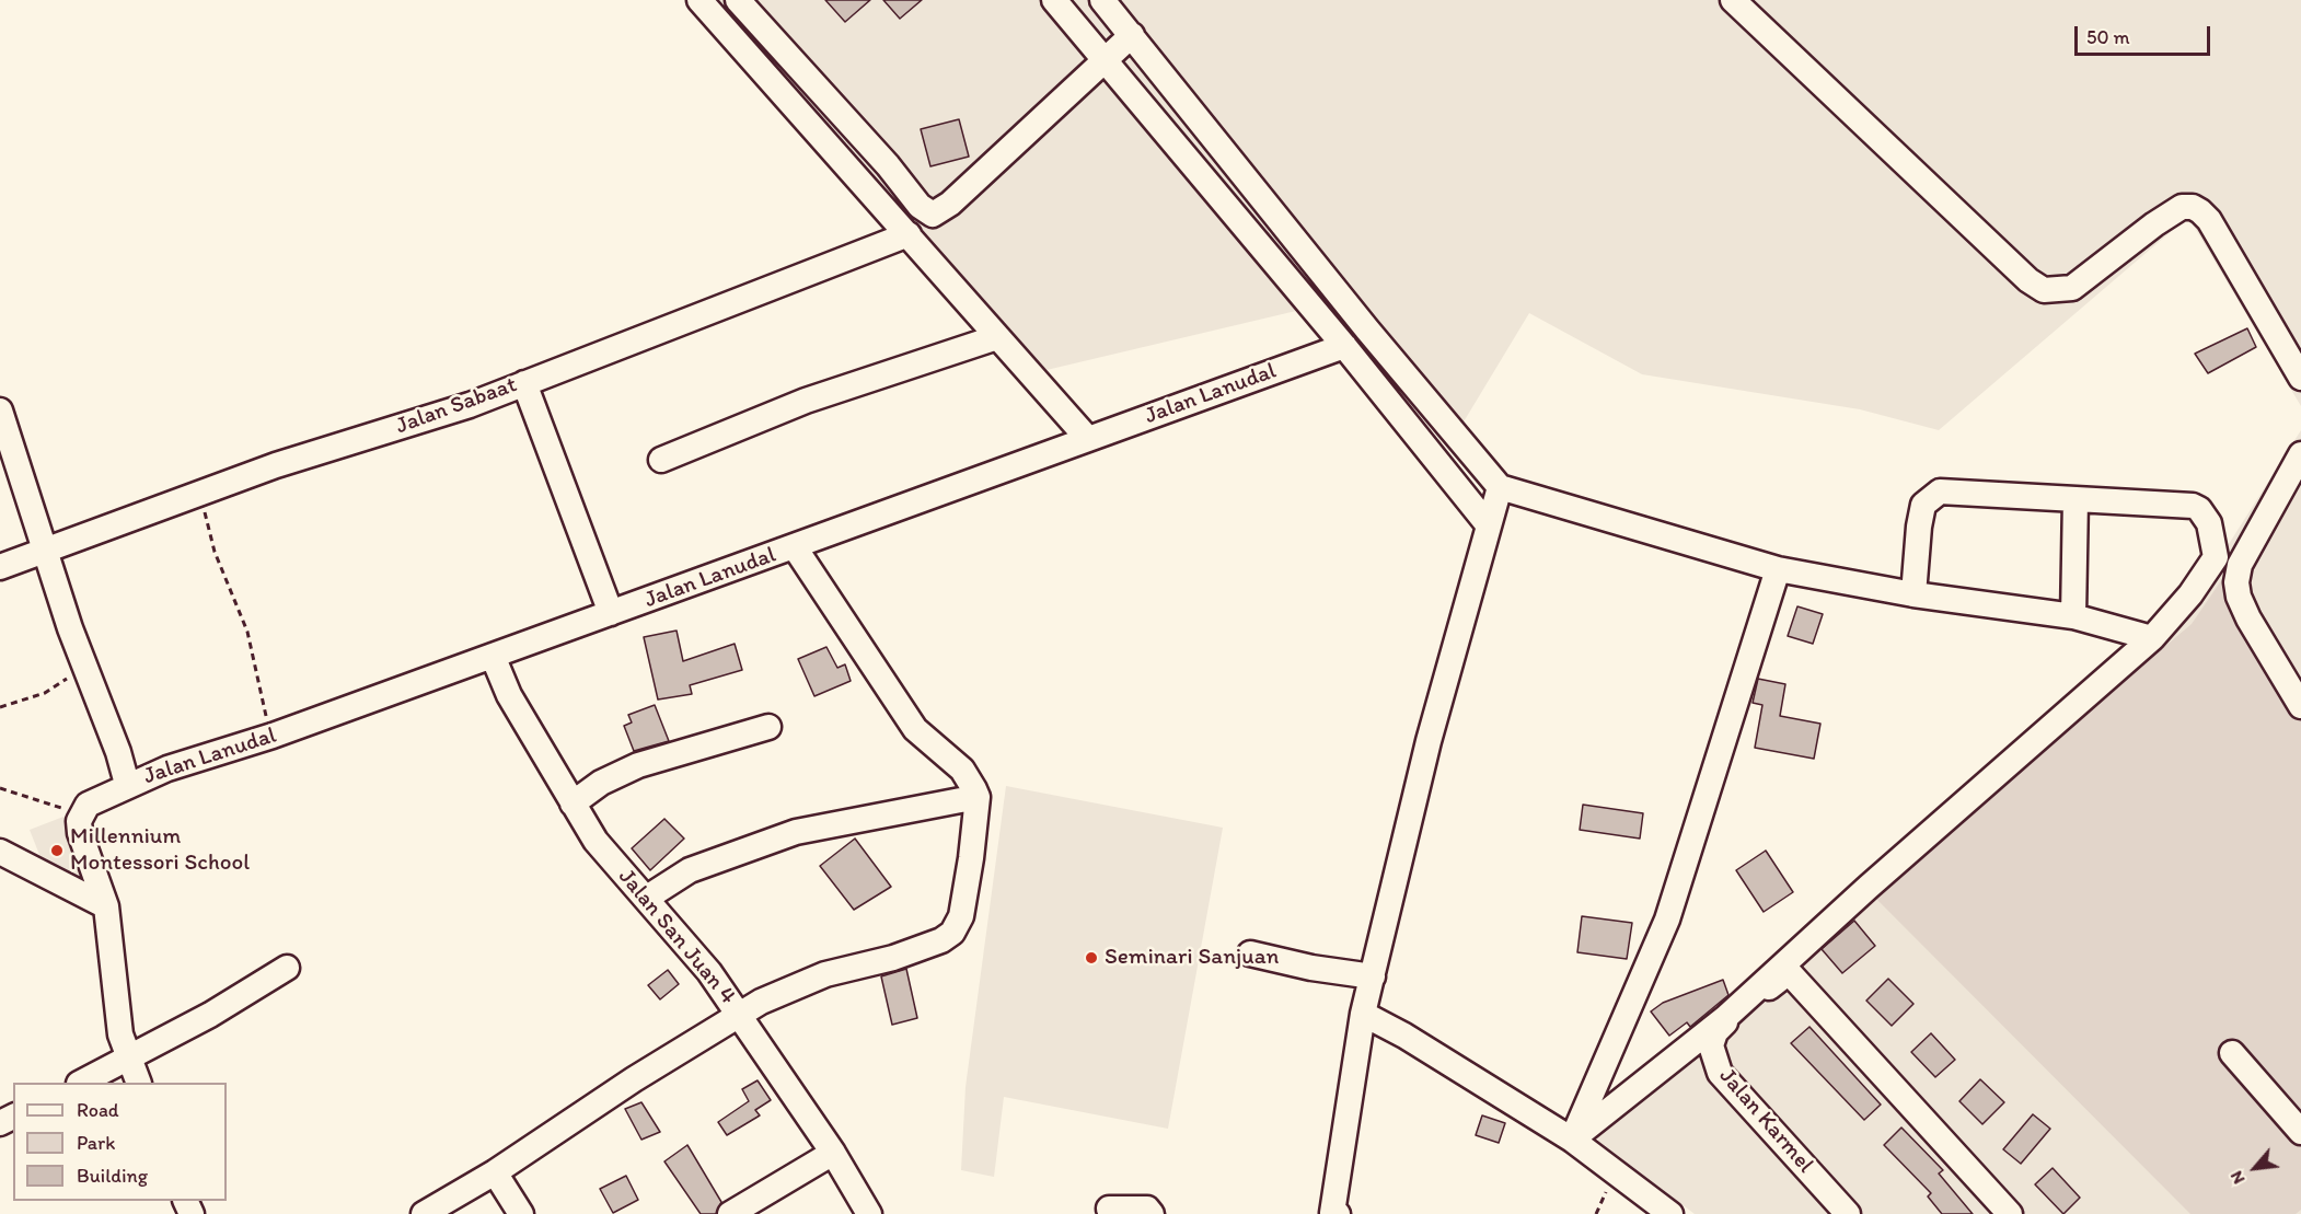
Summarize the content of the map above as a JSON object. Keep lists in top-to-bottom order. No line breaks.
{"streets":{"street":["Jalan Lanudal","Jalan Sabaat","Jalan San Juan 4","Jalan Karmel"]},"crossings":[["Jalan Lanudal","Jalan San Juan 4"]],"places":["Millennium Montessori School","Seminari Sanjuan"],"legend":["Road","Park","Building"],"scale_bar":"50 m","north":"bottom left"}
